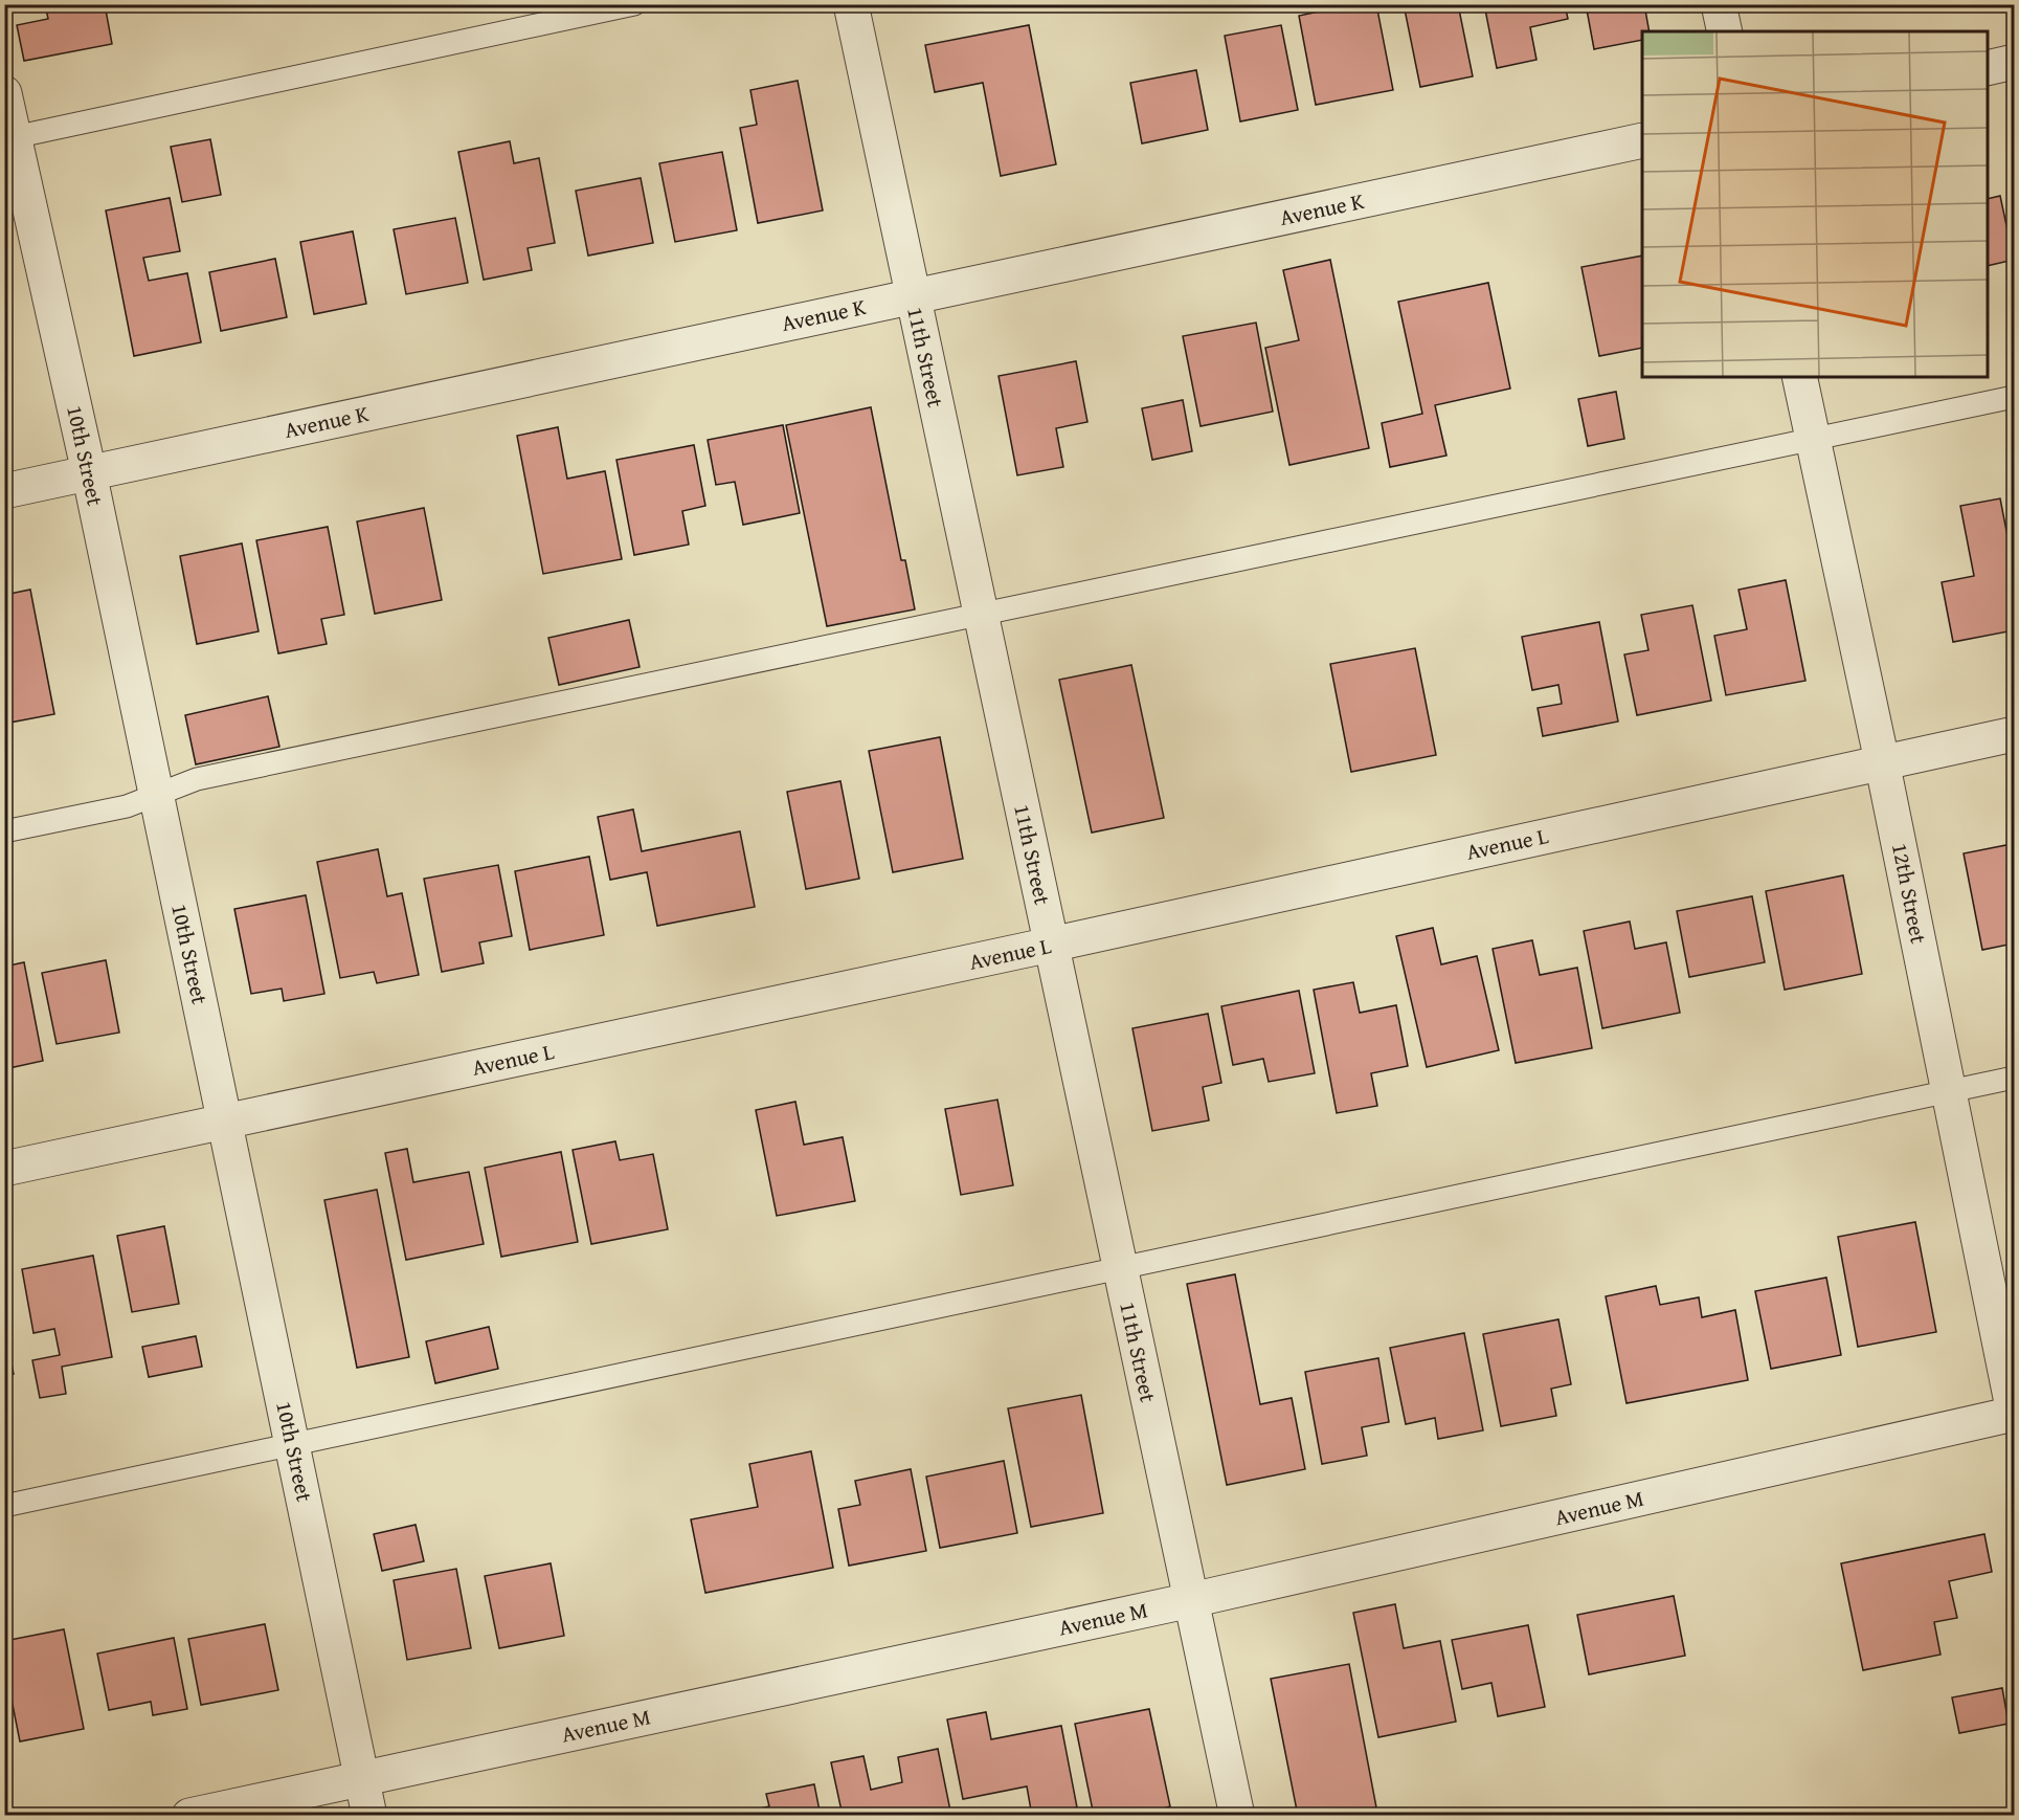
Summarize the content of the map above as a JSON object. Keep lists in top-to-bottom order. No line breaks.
{"streets":{"street":["Avenue K","11th Street","10th Street","Avenue L","12th Street","Avenue M"]},"crossings":[["Avenue K","11th Street"],["Avenue K","10th Street"],["11th Street","Avenue L"],["11th Street","Avenue M"],["10th Street","Avenue L"],["10th Street","Avenue M"],["Avenue L","12th Street"],["12th Street","Avenue M"]]}
